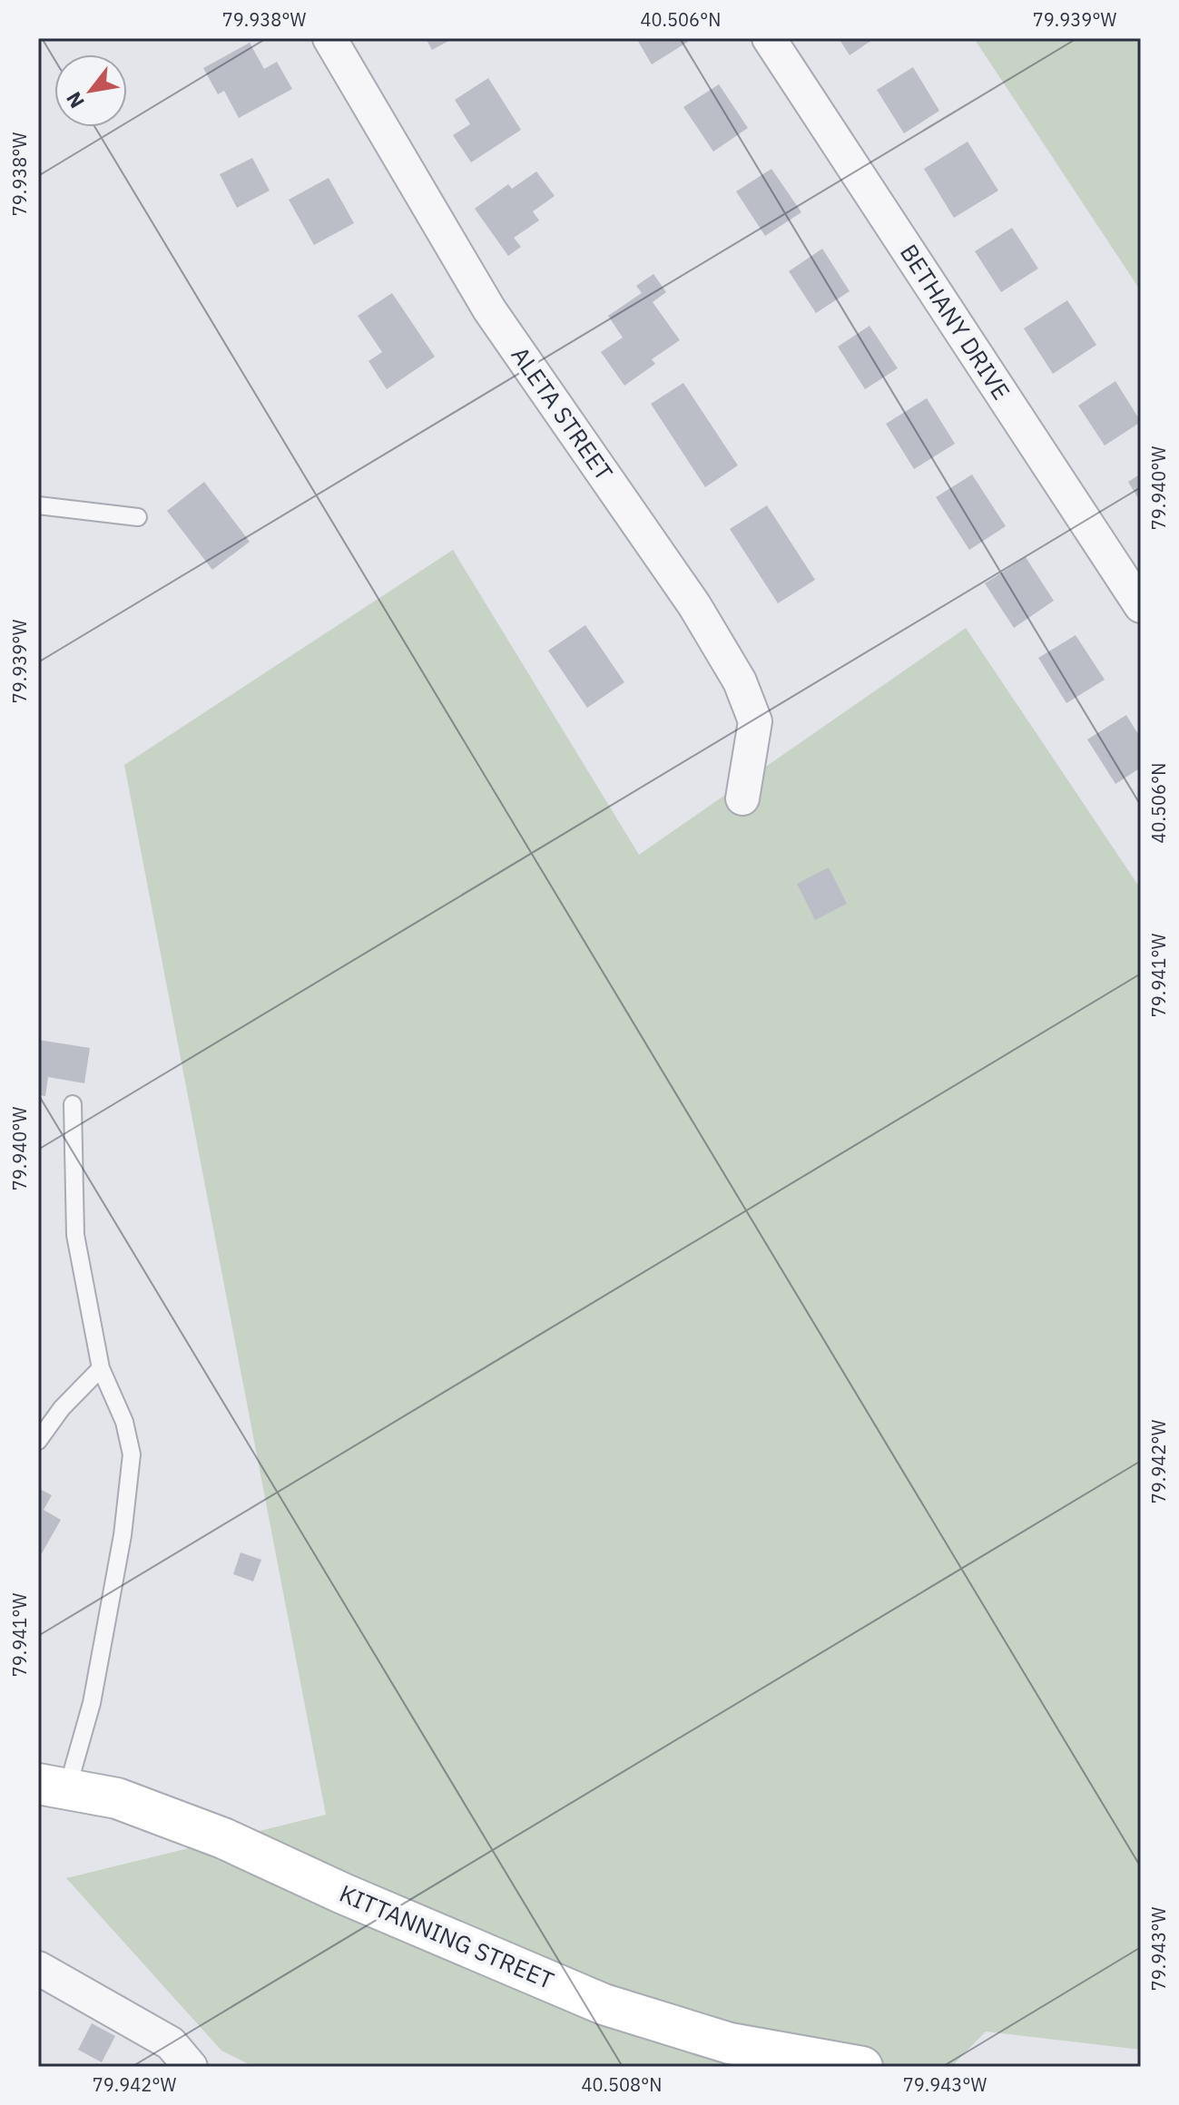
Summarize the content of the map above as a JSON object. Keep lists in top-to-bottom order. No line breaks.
{"streets":{"street":["BETHANY DRIVE","ALETA STREET","KITTANNING STREET"]},"north":"bottom left","coordinates":["79.938°W","40.506°N","79.939°W","79.940°W","79.941°W","79.942°W","79.943°W","40.508°N"]}
